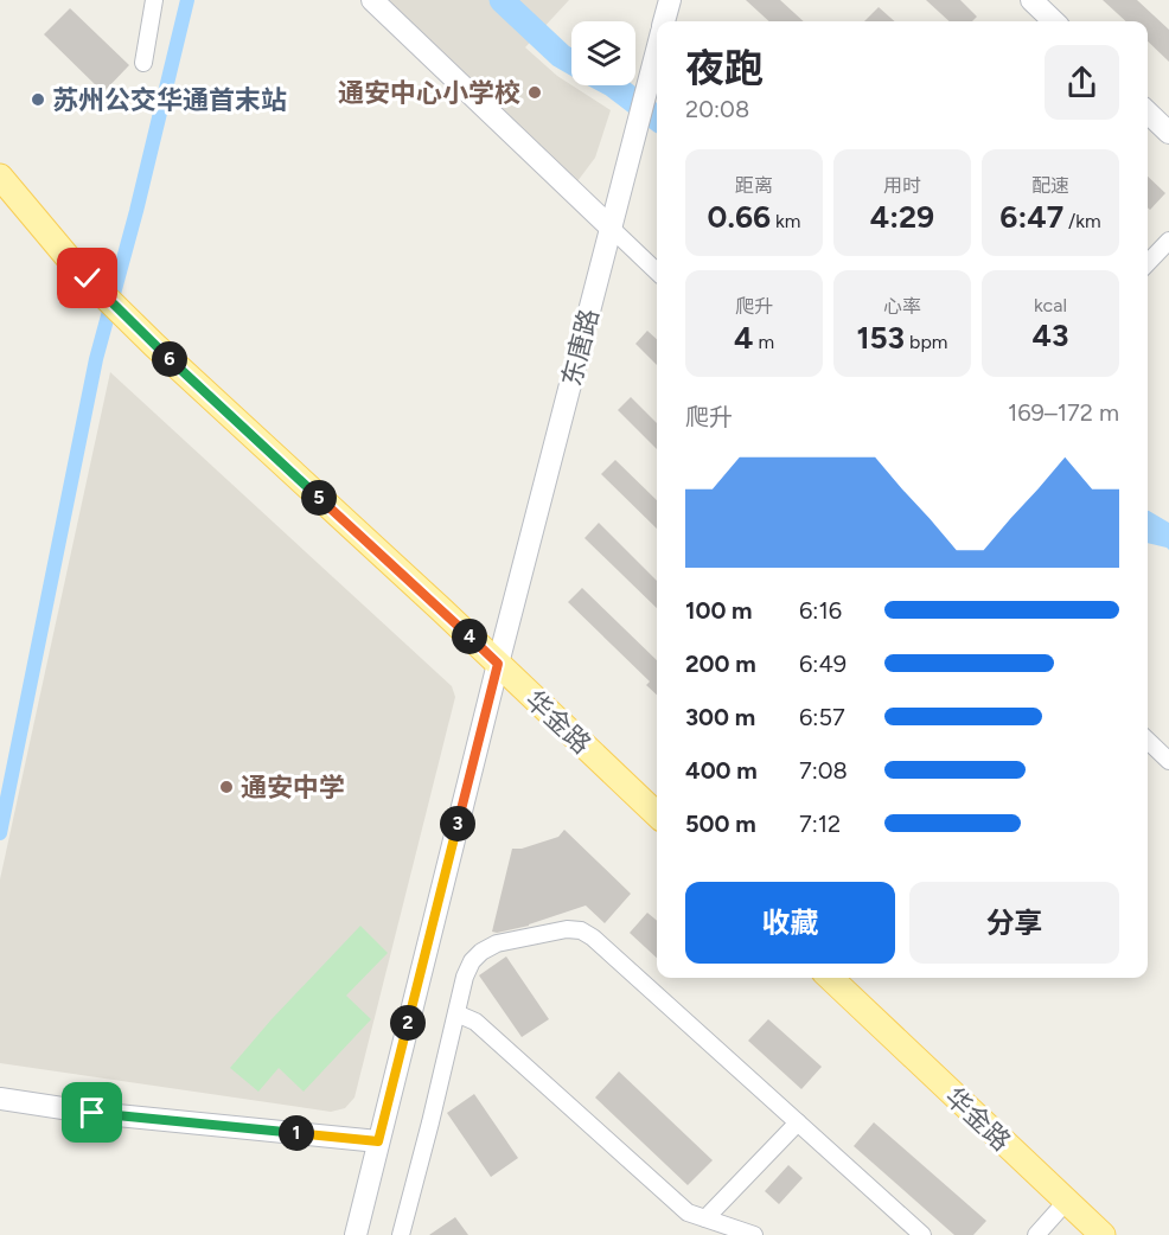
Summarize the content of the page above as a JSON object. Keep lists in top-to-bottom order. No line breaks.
{"streets":{"main road":["华金路"],"street":["东唐路"]},"crossings":[["东唐路","华金路"]],"places":["通安中心小学校","苏州公交华通首末站","通安中学"],"page":{"heading":["夜跑","20:08"],"stats":[["距离","0.66 km"],["用时","4:29"],["配速","6:47 /km"],["爬升","4 m"],["心率","153 bpm"],["kcal","43"]],"pins":["6","5","4","3","2","1"],"chart":["爬升","169–172 m"],"list":[{"name":"100 m","note":"6:16"},{"name":"200 m","note":"6:49"},{"name":"300 m","note":"6:57"},{"name":"400 m","note":"7:08"},{"name":"500 m","note":"7:12"}],"buttons":["收藏","分享"]}}
